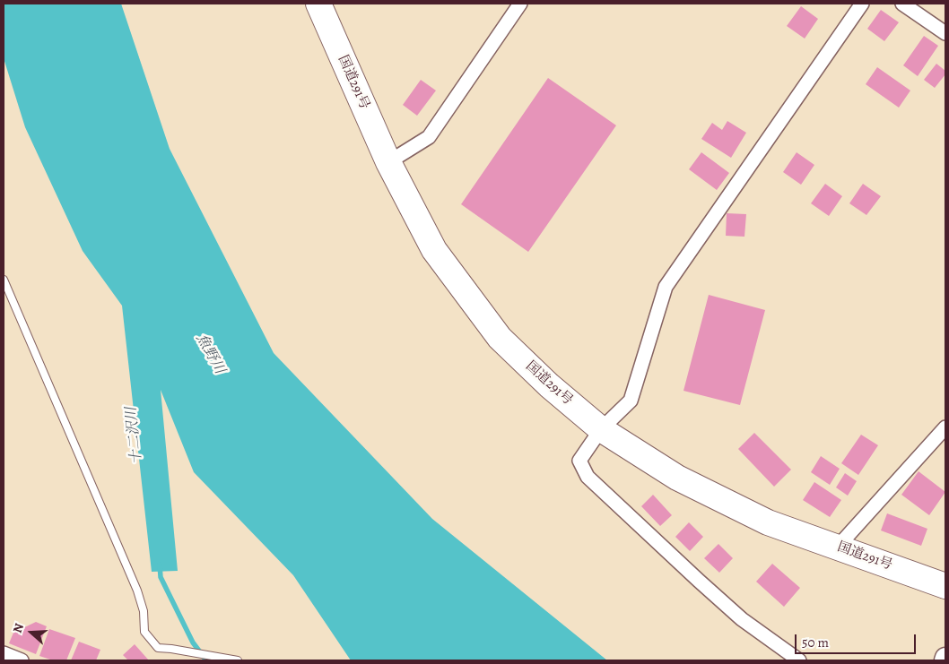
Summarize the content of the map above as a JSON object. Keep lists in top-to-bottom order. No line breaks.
{"streets":{"highway":["国道291号"]},"water":["魚野川","十二沢川"],"scale_bar":"50 m","north":"left"}
